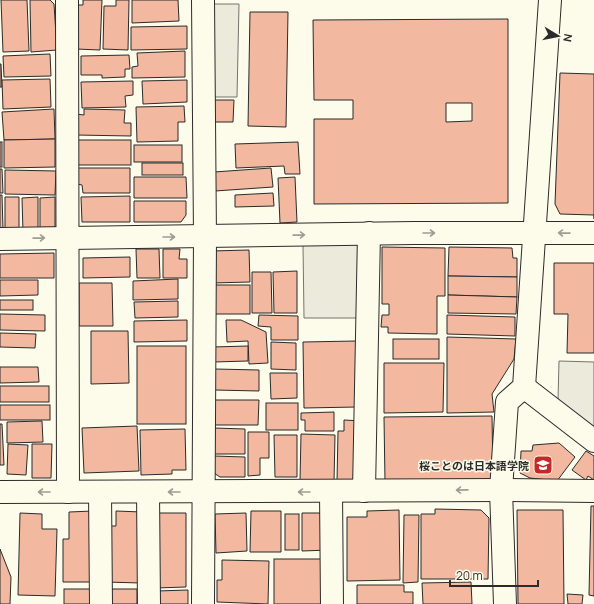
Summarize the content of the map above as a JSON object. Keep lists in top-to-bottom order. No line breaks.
{"places":{"school or university":["桜ことのは日本語学院"]},"scale_bar":"20 m","north":"right"}
